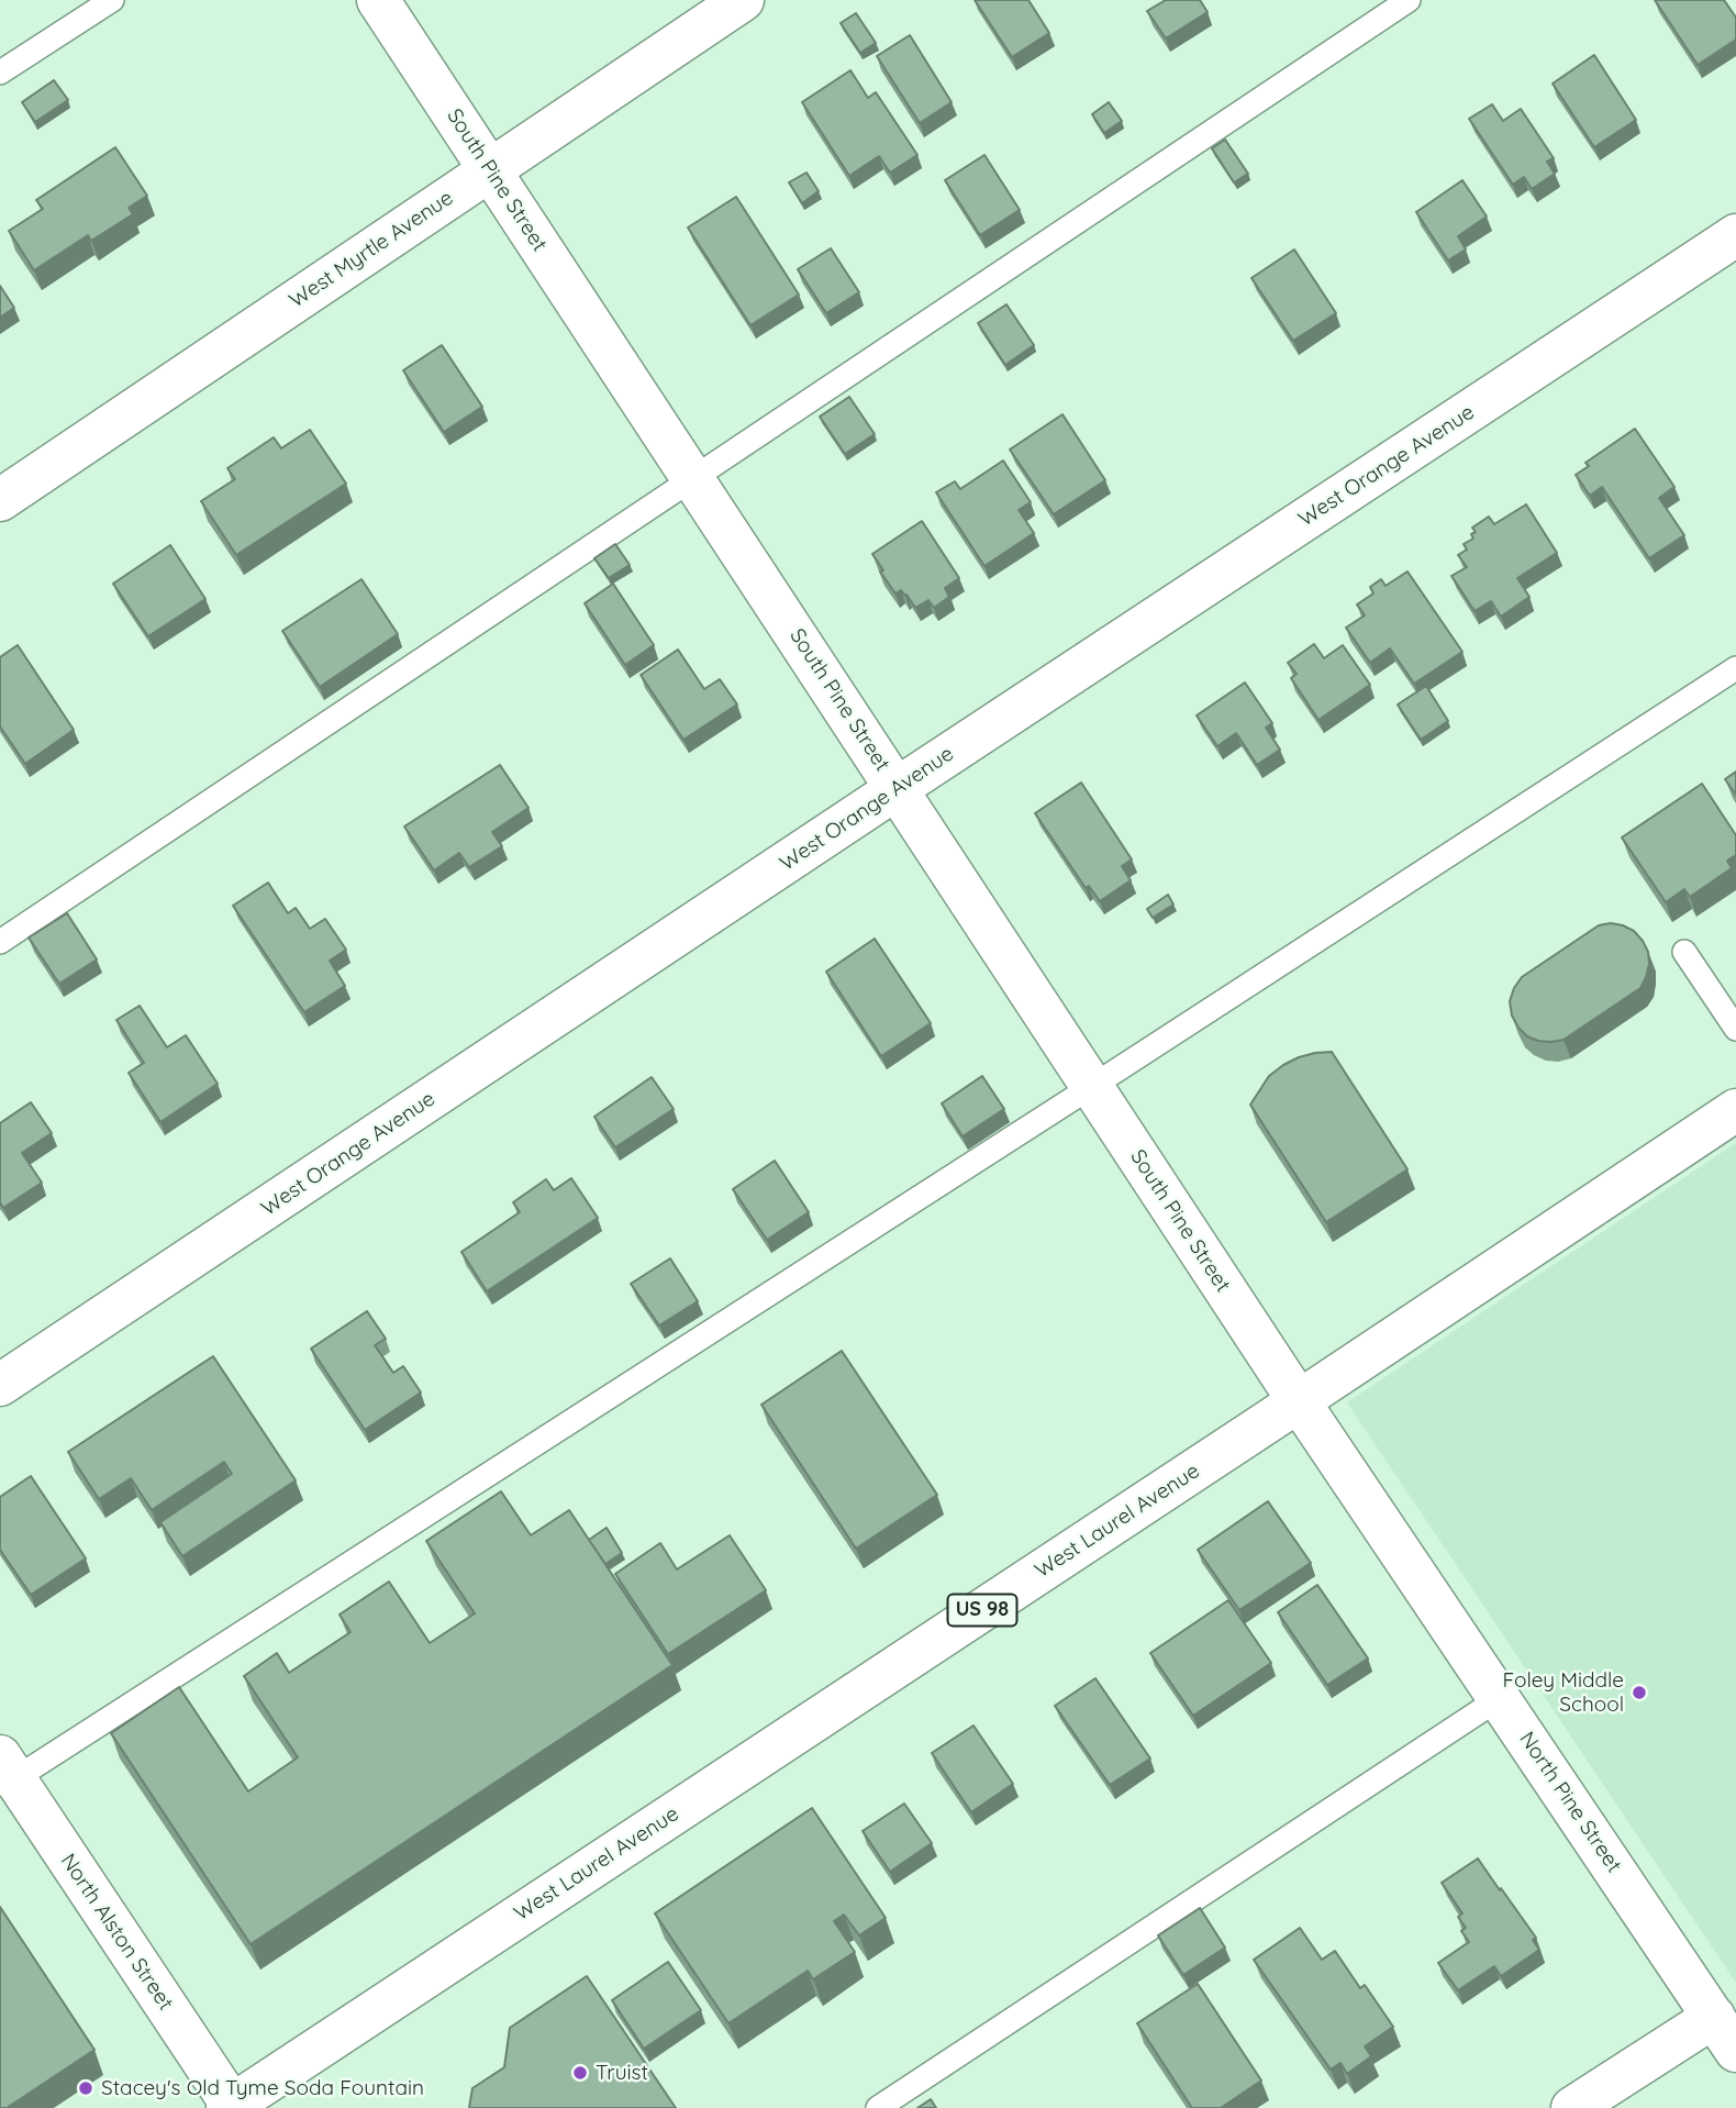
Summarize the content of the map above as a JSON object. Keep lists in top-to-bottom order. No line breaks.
{"streets":{"street":["South Pine Street","West Myrtle Avenue","West Orange Avenue","West Laurel Avenue","US 98","North Pine Street","North Alston Street"]},"crossings":[["South Pine Street","West Myrtle Avenue"],["South Pine Street","West Orange Avenue"],["South Pine Street","West Laurel Avenue"],["South Pine Street","North Pine Street"],["West Laurel Avenue","North Pine Street"],["West Laurel Avenue","North Alston Street"]],"places":["Foley Middle School","Truist","Stacey's Old Tyme Soda Fountain"]}
